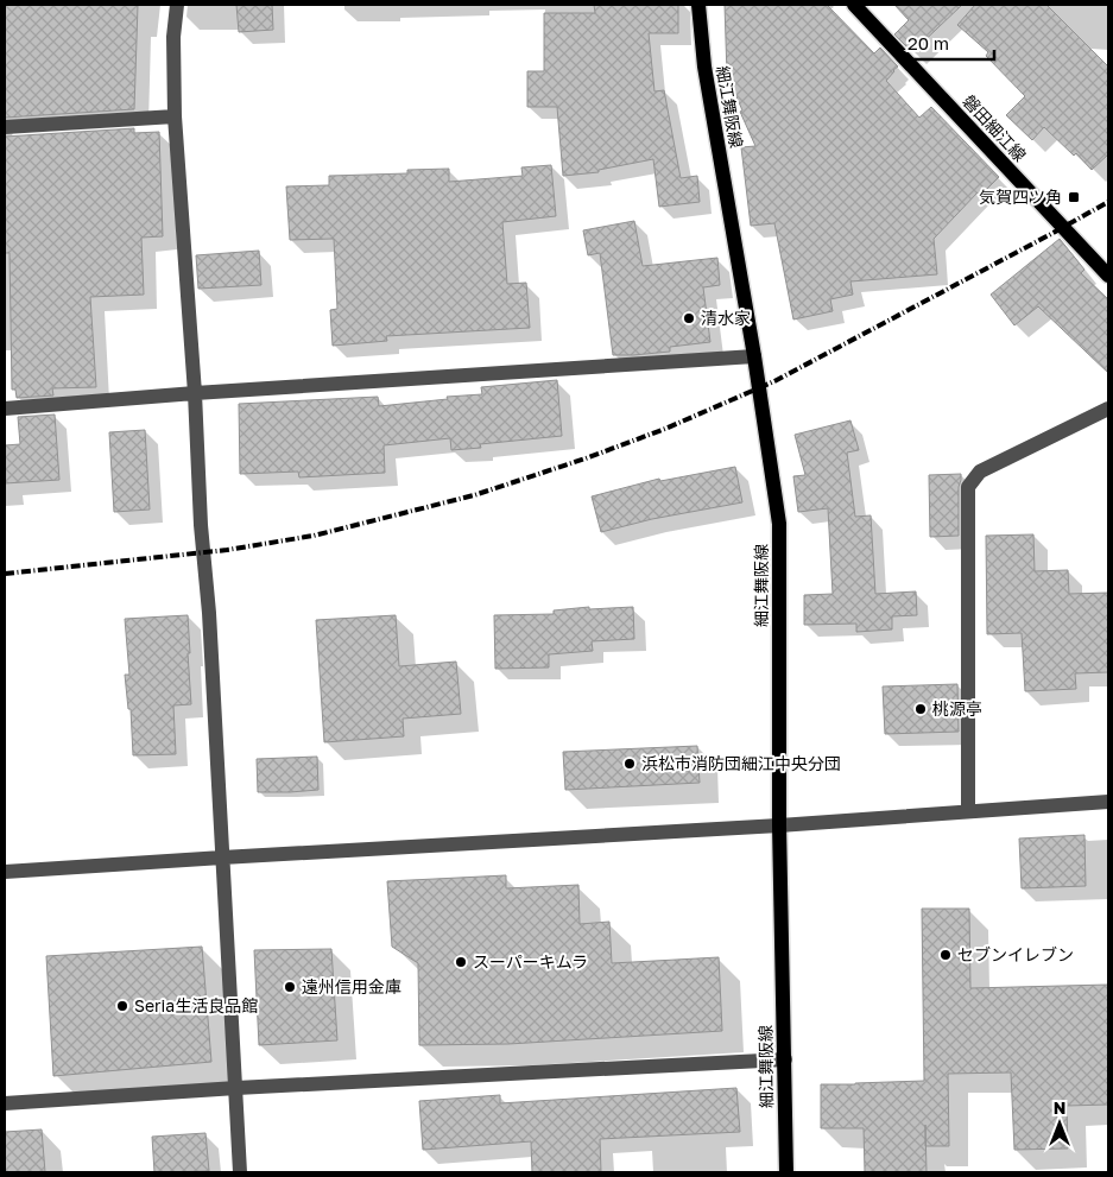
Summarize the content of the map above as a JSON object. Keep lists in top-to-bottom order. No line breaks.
{"streets":{"main road":["細江舞阪線","磐田細江線"]},"places":{"transit":["気賀四ツ角"],"other":["清水家","桃源亭","浜松市消防団細江中央分団","セブンイレブン","スーパーキムラ","遠州信用金庫","Seria生活良品館"]},"scale_bar":"20 m","north":"top"}
